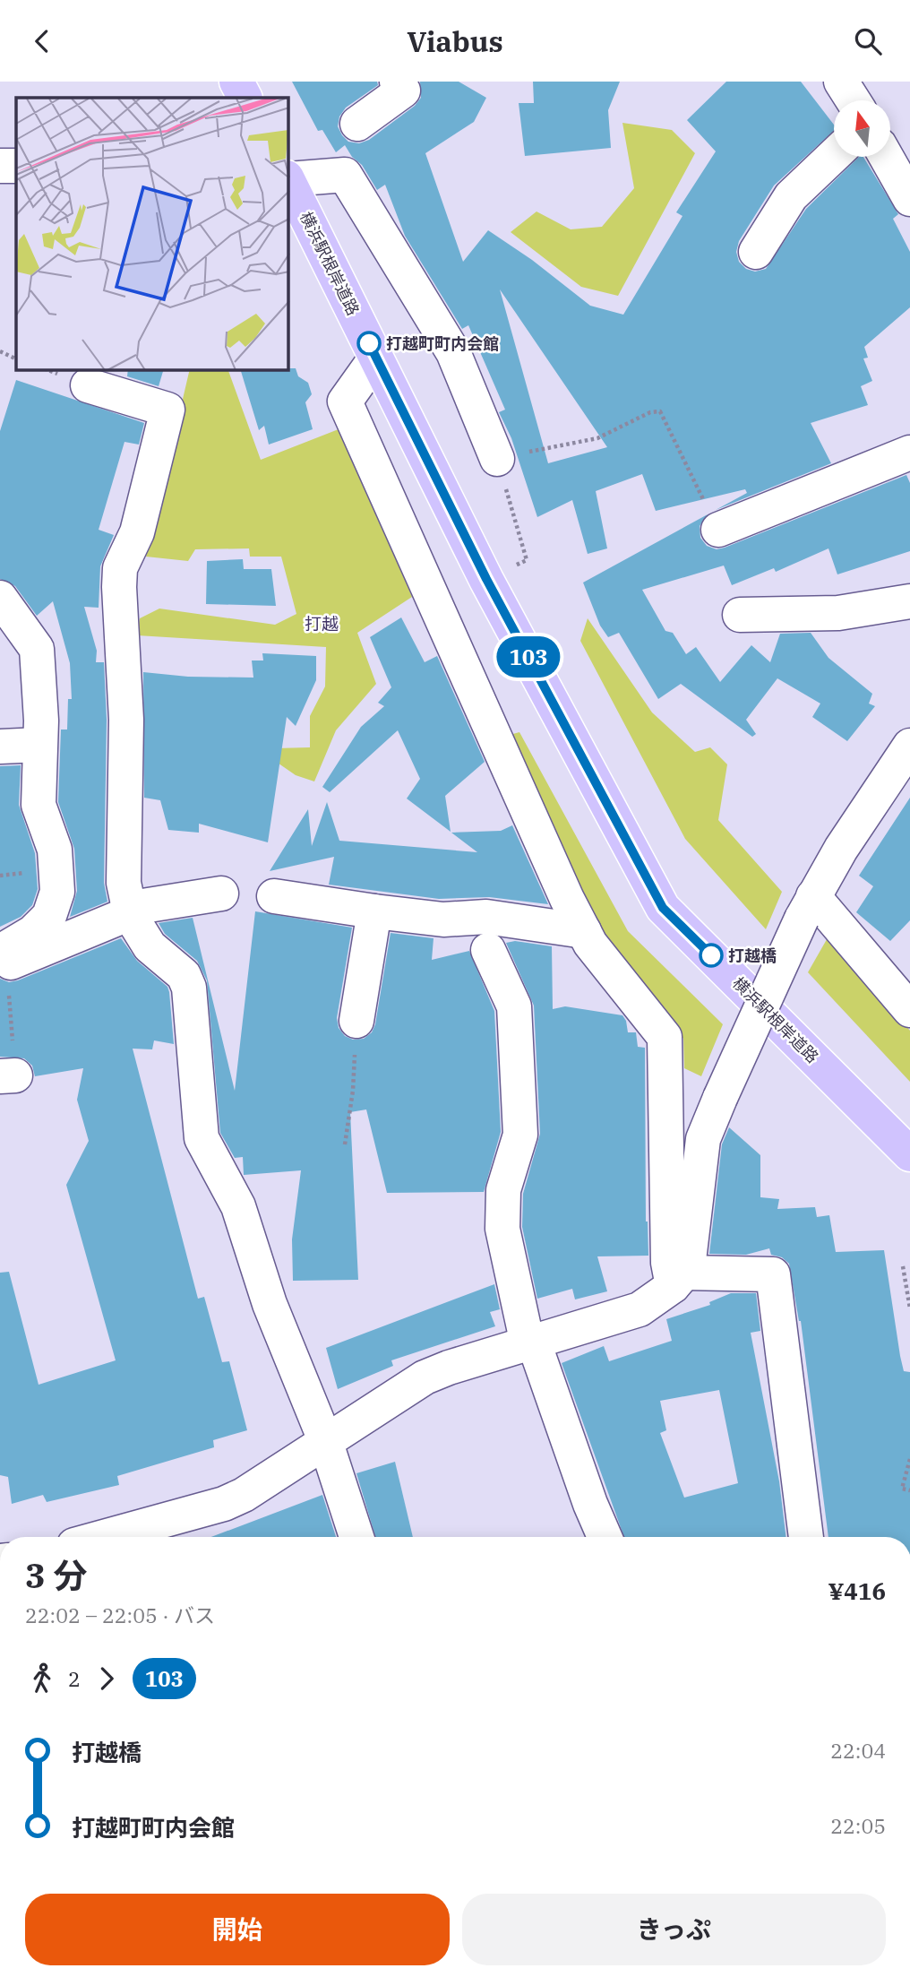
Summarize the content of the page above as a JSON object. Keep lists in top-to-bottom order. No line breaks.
{"streets":{"main road":["横浜駅根岸道路"]},"districts":["打越"],"places":["打越町町内会館","打越橋"],"lines":["bus line 103"],"north":"top","page":{"header":"Viabus","on_map":"103","heading":["3 分","22:02 – 22:05 · バス","¥416"],"legs":["2","103"],"list":[{"name":"打越橋","value":"22:04"},{"name":"打越町町内会館","value":"22:05"}],"buttons":["開始","きっぷ"]}}
